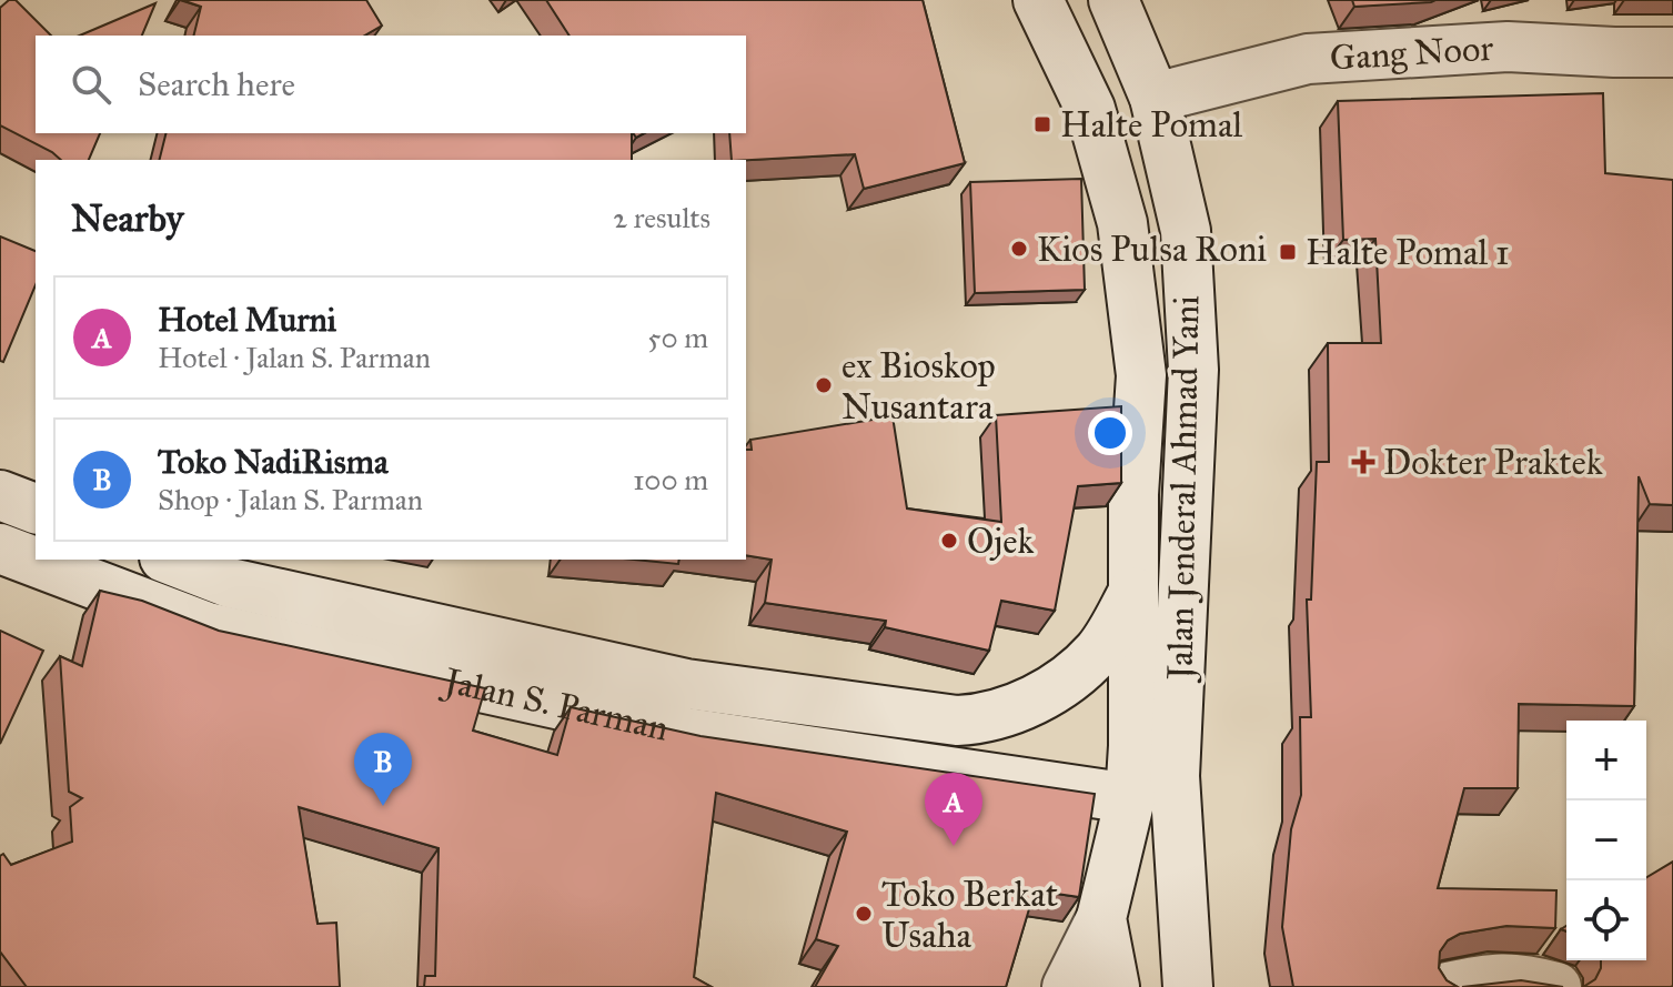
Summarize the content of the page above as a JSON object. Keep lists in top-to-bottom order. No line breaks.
{"streets":{"main road":["Gang Noor","Jalan Jenderal Ahmad Yani","Jalan S. Parman"]},"crossings":[["Gang Noor","Jalan Jenderal Ahmad Yani"],["Jalan Jenderal Ahmad Yani","Jalan S. Parman"]],"places":{"transit":["Halte Pomal","Halte Pomal 1"],"other":["Kios Pulsa Roni","ex Bioskop Nusantara","Ojek","Toko Berkat Usaha"],"health":["Dokter Praktek"]},"page":{"search":"Search here","heading":["Nearby","2 results"],"list":[{"mark":"A","name":"Hotel Murni","note":"Hotel · Jalan S. Parman","value":"50 m"},{"mark":"B","name":"Toko NadiRisma","note":"Shop · Jalan S. Parman","value":"100 m"}],"map_buttons":["+","−"],"pins":["B","A"]}}
